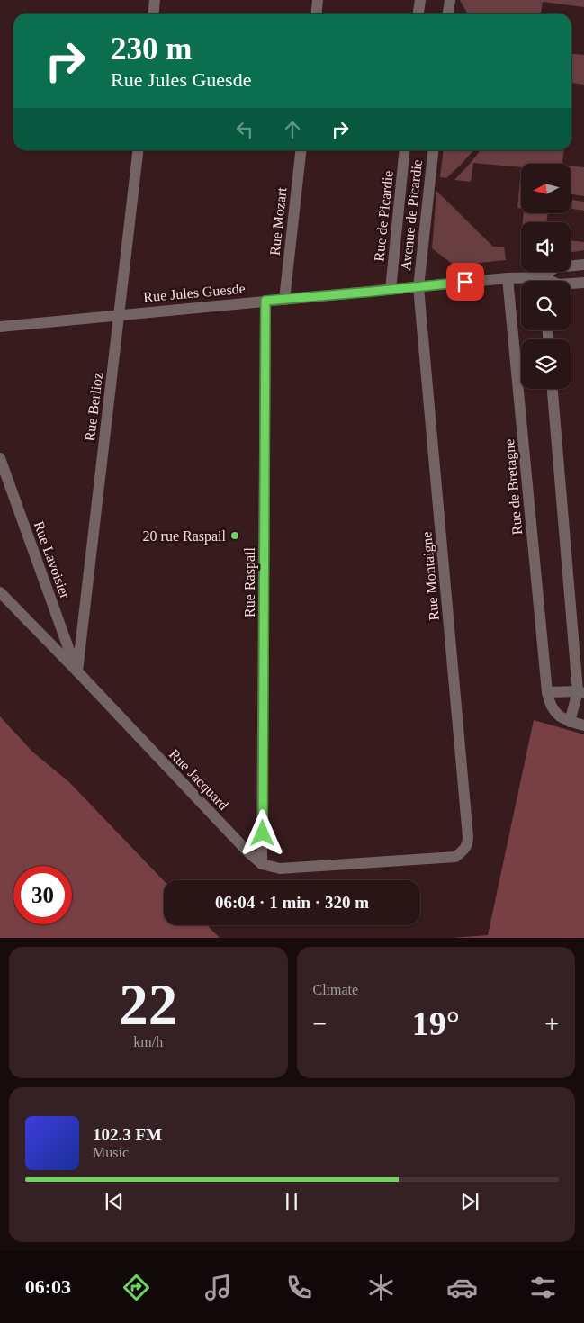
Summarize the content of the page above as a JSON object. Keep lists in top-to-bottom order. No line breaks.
{"streets":{"street":["Avenue de Picardie","Rue de Picardie","Rue Mozart","Rue Jules Guesde","Rue Berlioz","Rue de Bretagne","Rue Lavoisier","Rue Montaigne","Rue Raspail","Rue Jacquard"]},"crossings":[["Avenue de Picardie","Rue Jules Guesde"],["Avenue de Picardie","Rue Montaigne"],["Rue de Picardie","Rue Jules Guesde"],["Rue Mozart","Rue Jules Guesde"],["Rue Jules Guesde","Rue Berlioz"],["Rue Jules Guesde","Rue de Bretagne"],["Rue Jules Guesde","Rue Montaigne"],["Rue Jules Guesde","Rue Raspail"],["Rue Berlioz","Rue Lavoisier"],["Rue Berlioz","Rue Jacquard"],["Rue Lavoisier","Rue Jacquard"],["Rue Montaigne","Rue Raspail"],["Rue Montaigne","Rue Jacquard"],["Rue Raspail","Rue Jacquard"]],"places":["20 rue Raspail"],"north":"left","page":{"turn":["230 m","Rue Jules Guesde"],"limit":"30","trip":"06:04 · 1 min · 320 m","tile":[["22","km/h"],"Climate"],"heat":["−","19°","+"],"song":["102.3 FM","Music"],"tabs":"06:03"}}
